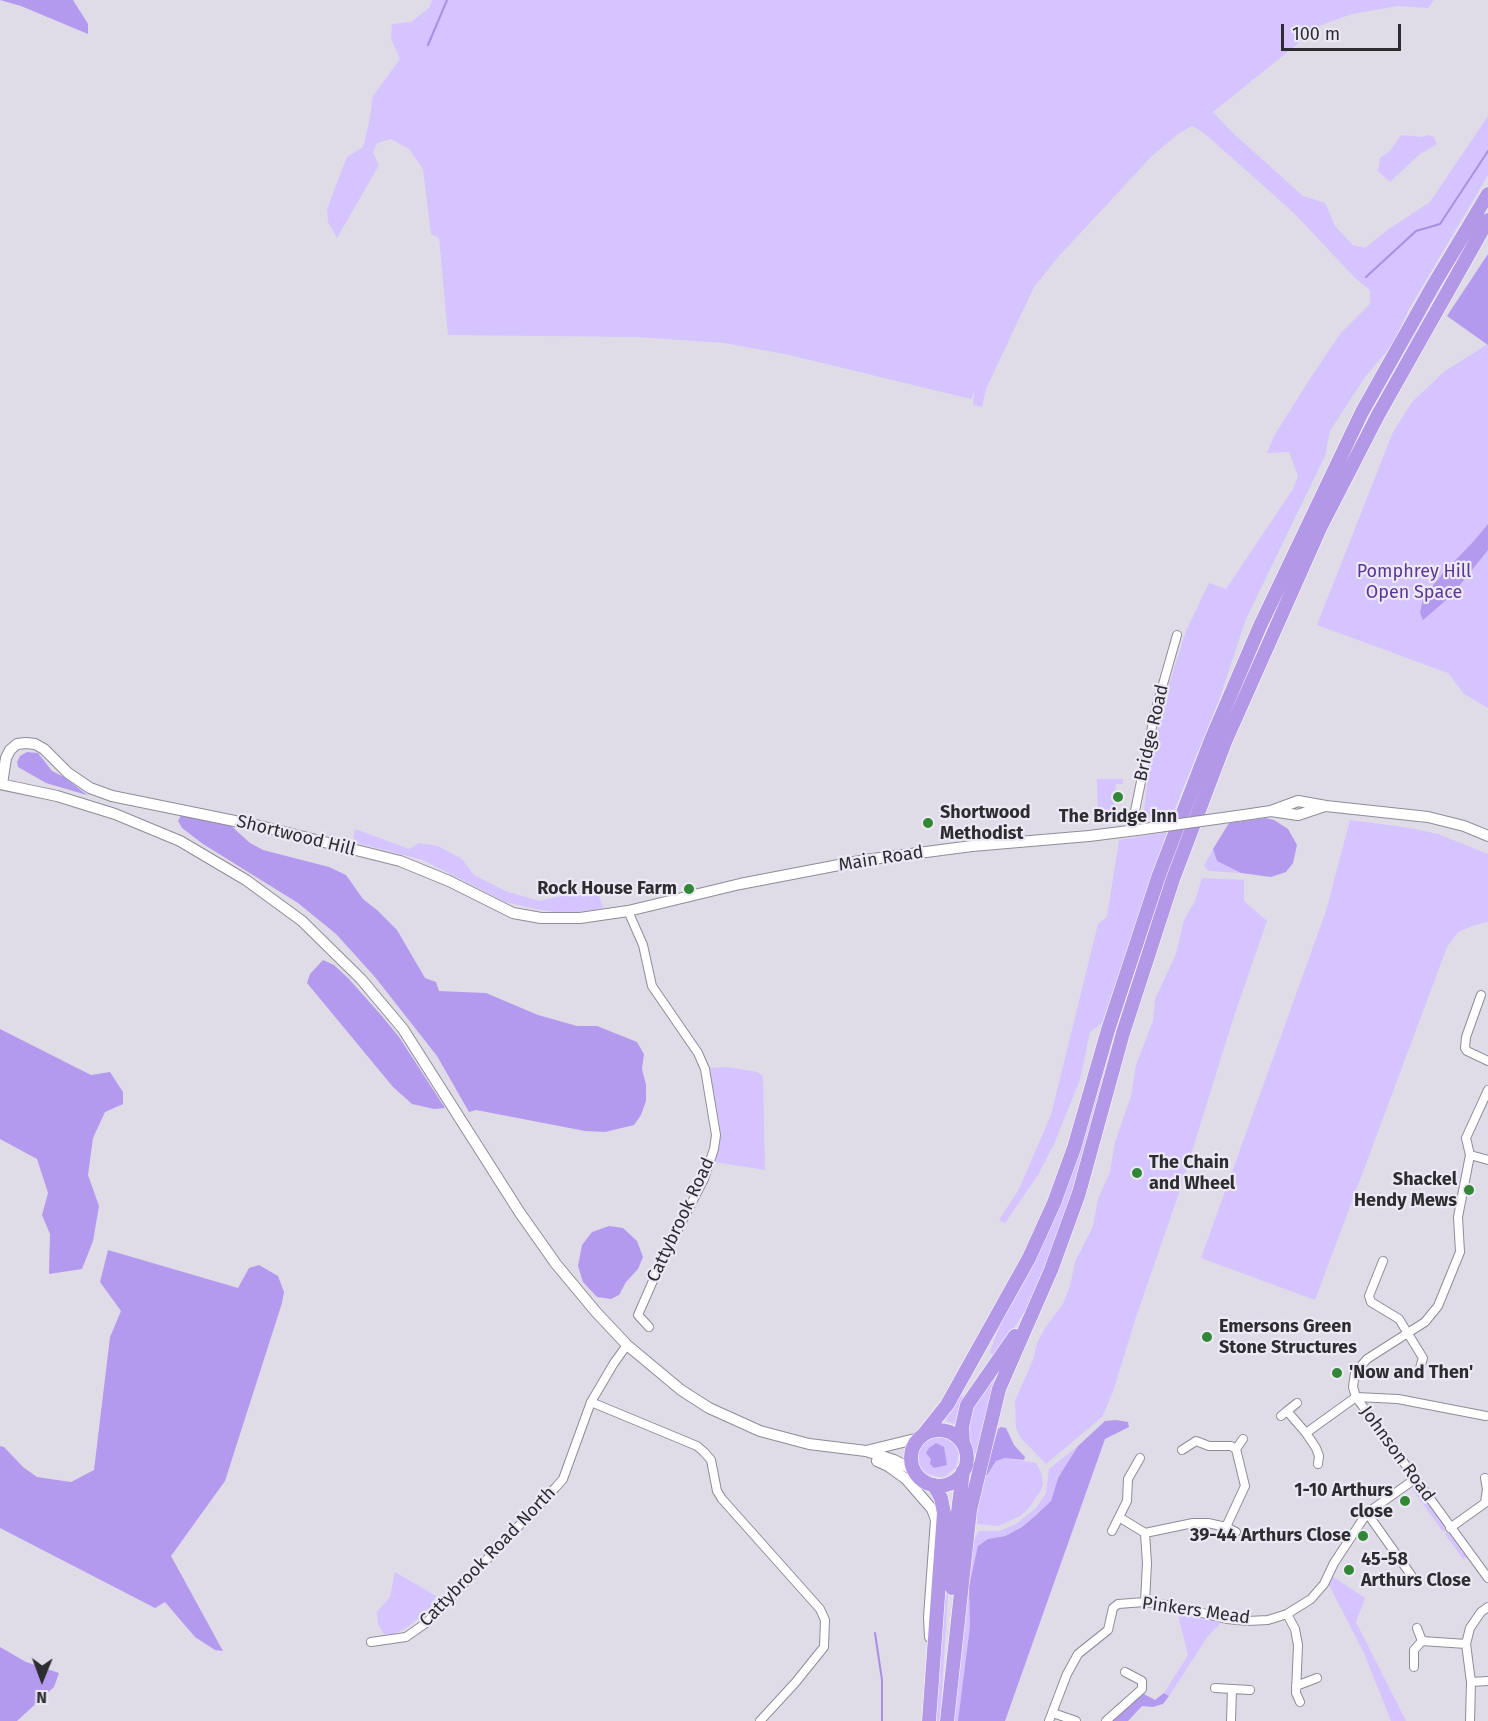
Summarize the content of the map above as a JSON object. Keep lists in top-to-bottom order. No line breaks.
{"streets":{"main road":["Shortwood Hill","Main Road"],"street":["Bridge Road","Cattybrook Road","Johnson Road","Cattybrook Road North","Pinkers Mead"]},"crossings":[["Bridge Road","Main Road"],["Shortwood Hill","Main Road"],["Shortwood Hill","Cattybrook Road"],["Main Road","Cattybrook Road"],["Johnson Road","Pinkers Mead"]],"parks":["Pomphrey Hill Open Space"],"places":["The Bridge Inn","Shortwood Methodist","Rock House Farm","The Chain and Wheel","Shackel Hendy Mews","Emersons Green Stone Structures","'Now and Then'","1-10 Arthurs close","39-44 Arthurs Close","45-58 Arthurs Close"],"scale_bar":"100 m","north":"bottom"}
